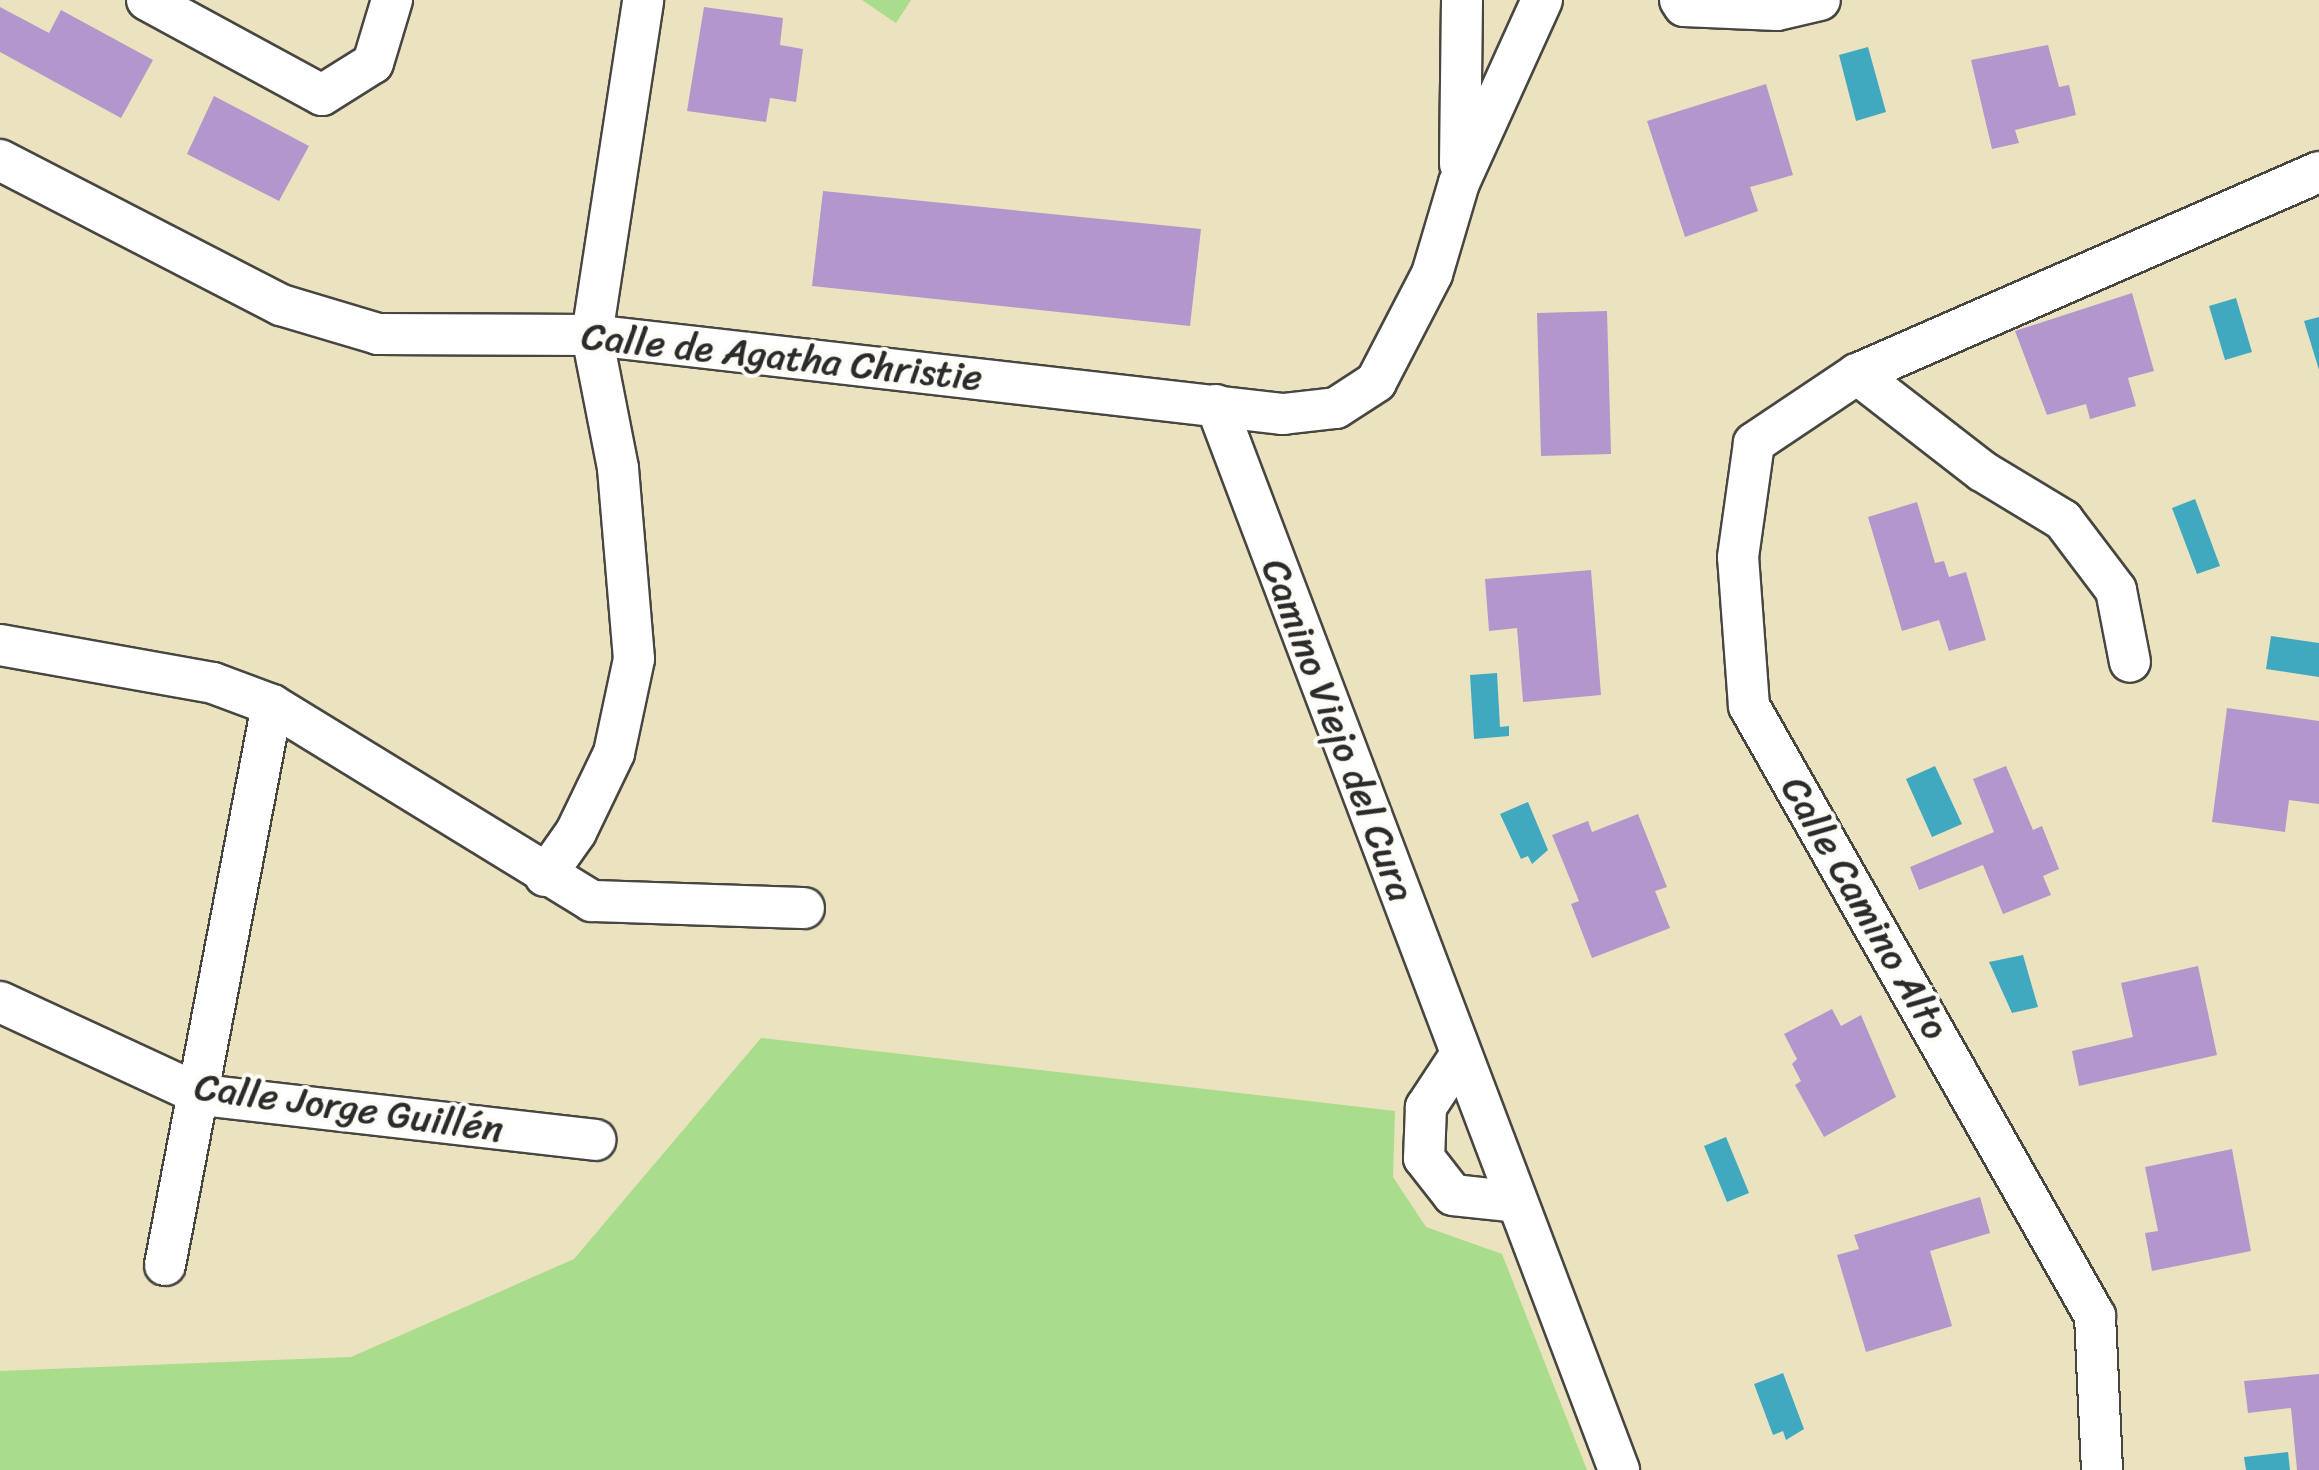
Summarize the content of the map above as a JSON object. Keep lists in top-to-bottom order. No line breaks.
{"streets":{"street":["Calle de Agatha Christie","Camino Viejo del Cura","Calle Camino Alto","Calle Jorge Guillén"]},"crossings":[["Calle de Agatha Christie","Camino Viejo del Cura"]]}
